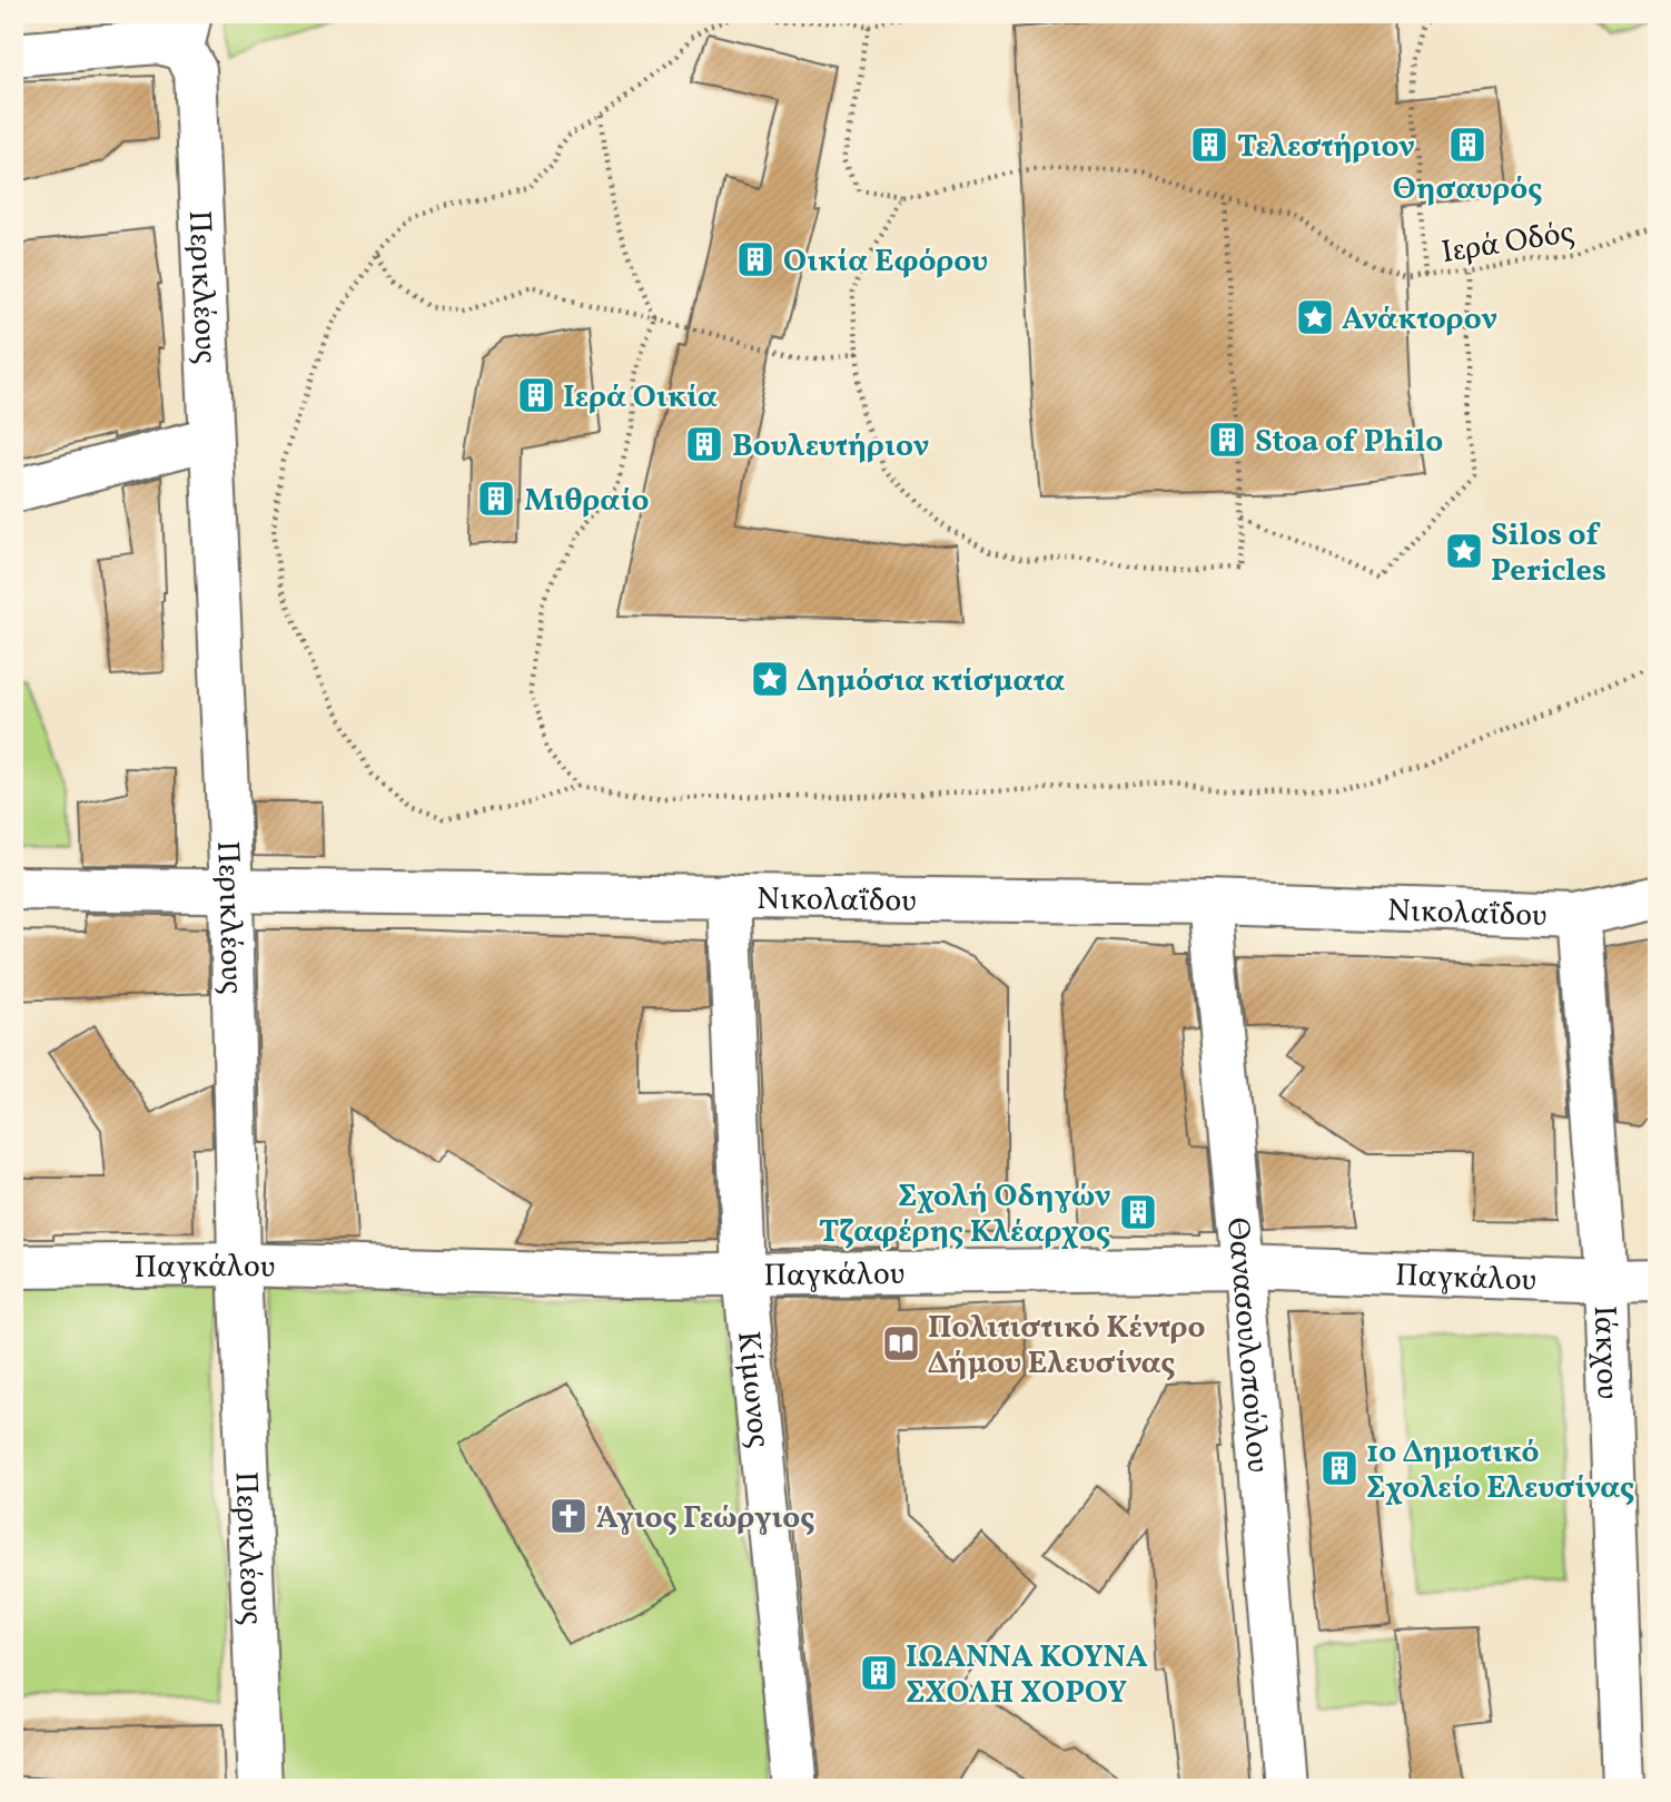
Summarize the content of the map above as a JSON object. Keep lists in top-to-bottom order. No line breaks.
{"streets":{"street":["Περικλέους","Νικολαΐδου","Παγκάλου","Θανασουλοπούλου","Ιάκχου","Κίμωνος"],"path":["Ιερά Οδός"]},"crossings":[["Περικλέους","Νικολαΐδου"],["Περικλέους","Παγκάλου"],["Νικολαΐδου","Θανασουλοπούλου"],["Νικολαΐδου","Ιάκχου"],["Νικολαΐδου","Κίμωνος"],["Παγκάλου","Θανασουλοπούλου"],["Παγκάλου","Ιάκχου"],["Παγκάλου","Κίμωνος"]],"places":{"building":["Τελεστήριον","Θησαυρός","Οικία Εφόρου","Ιερά Οικία","Stoa of Philo","Βουλευτήριον","Μιθραίο","Σχολή Οδηγών Τζαφέρης Κλέαρχος","1ο Δημοτικό Σχολείο Ελευσίνας","ΙΩΑΝΝΑ ΚΟΥΝΑ ΣΧΟΛΗ ΧΟΡΟΥ"],"place":["Ανάκτορον","Silos of Pericles","Δημόσια κτίσματα"],"library":["Πολιτιστικό Κέντρο Δήμου Ελευσίνας"],"church":["Άγιος Γεώργιος"]}}
